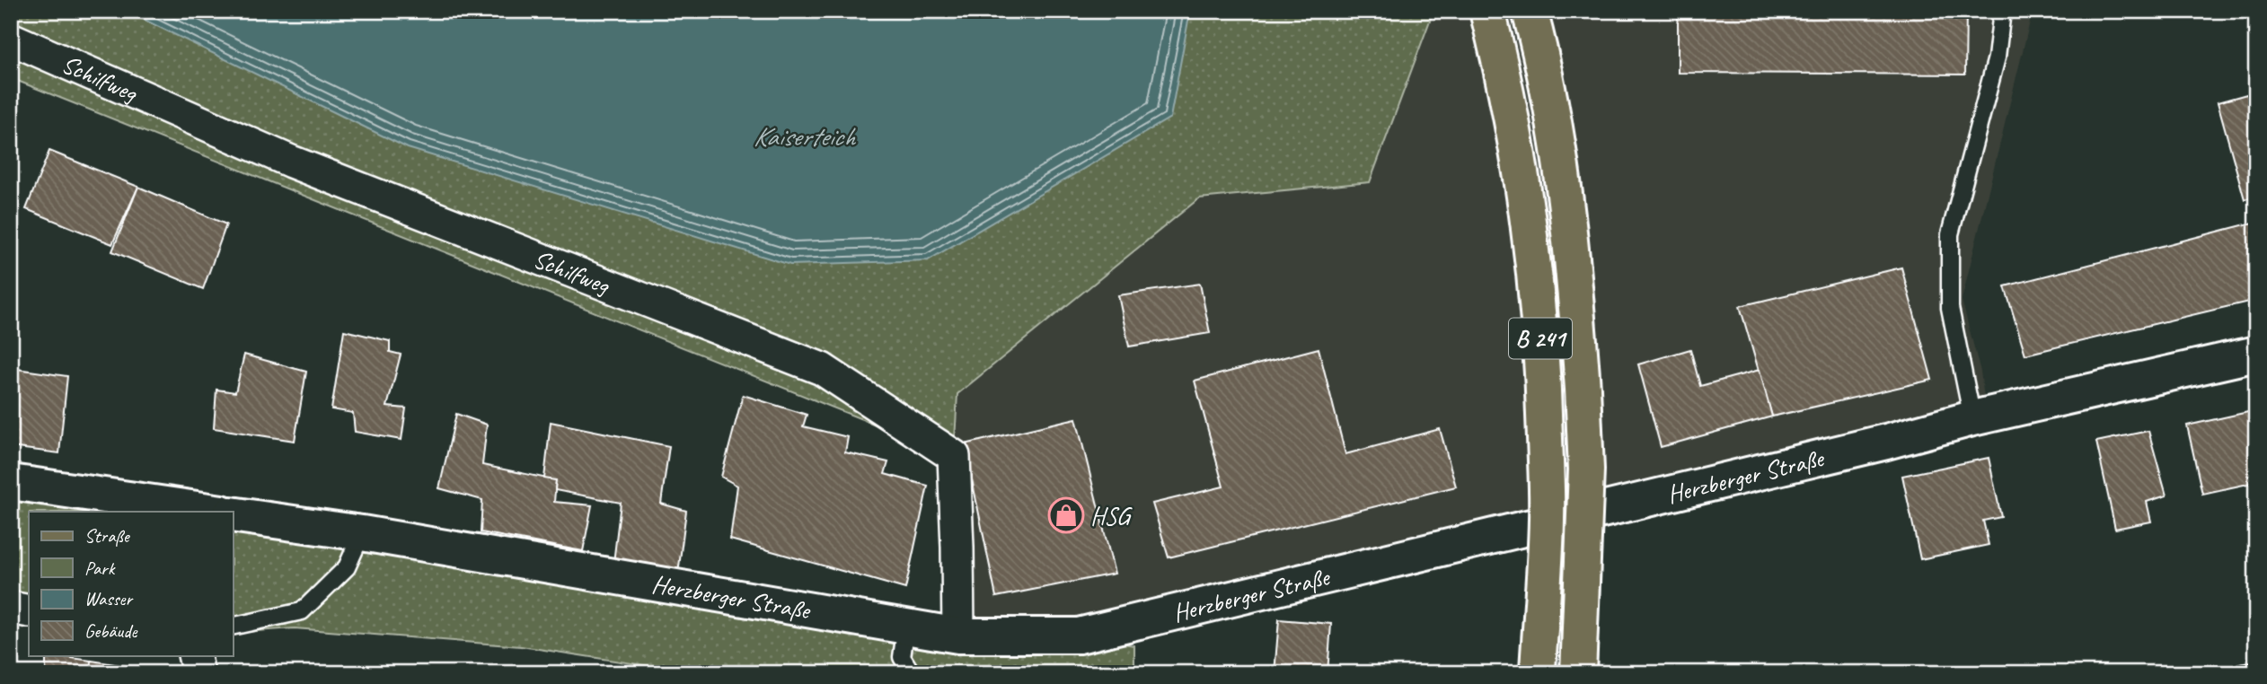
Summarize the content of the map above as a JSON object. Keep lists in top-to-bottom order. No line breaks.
{"streets":{"main road":["B 241"],"street":["Schilfweg","Herzberger Straße"]},"crossings":[["Schilfweg","Herzberger Straße"]],"water":["Kaiserteich"],"places":{"shop":["HSG"]},"legend":["Straße","Park","Wasser","Gebäude"]}
